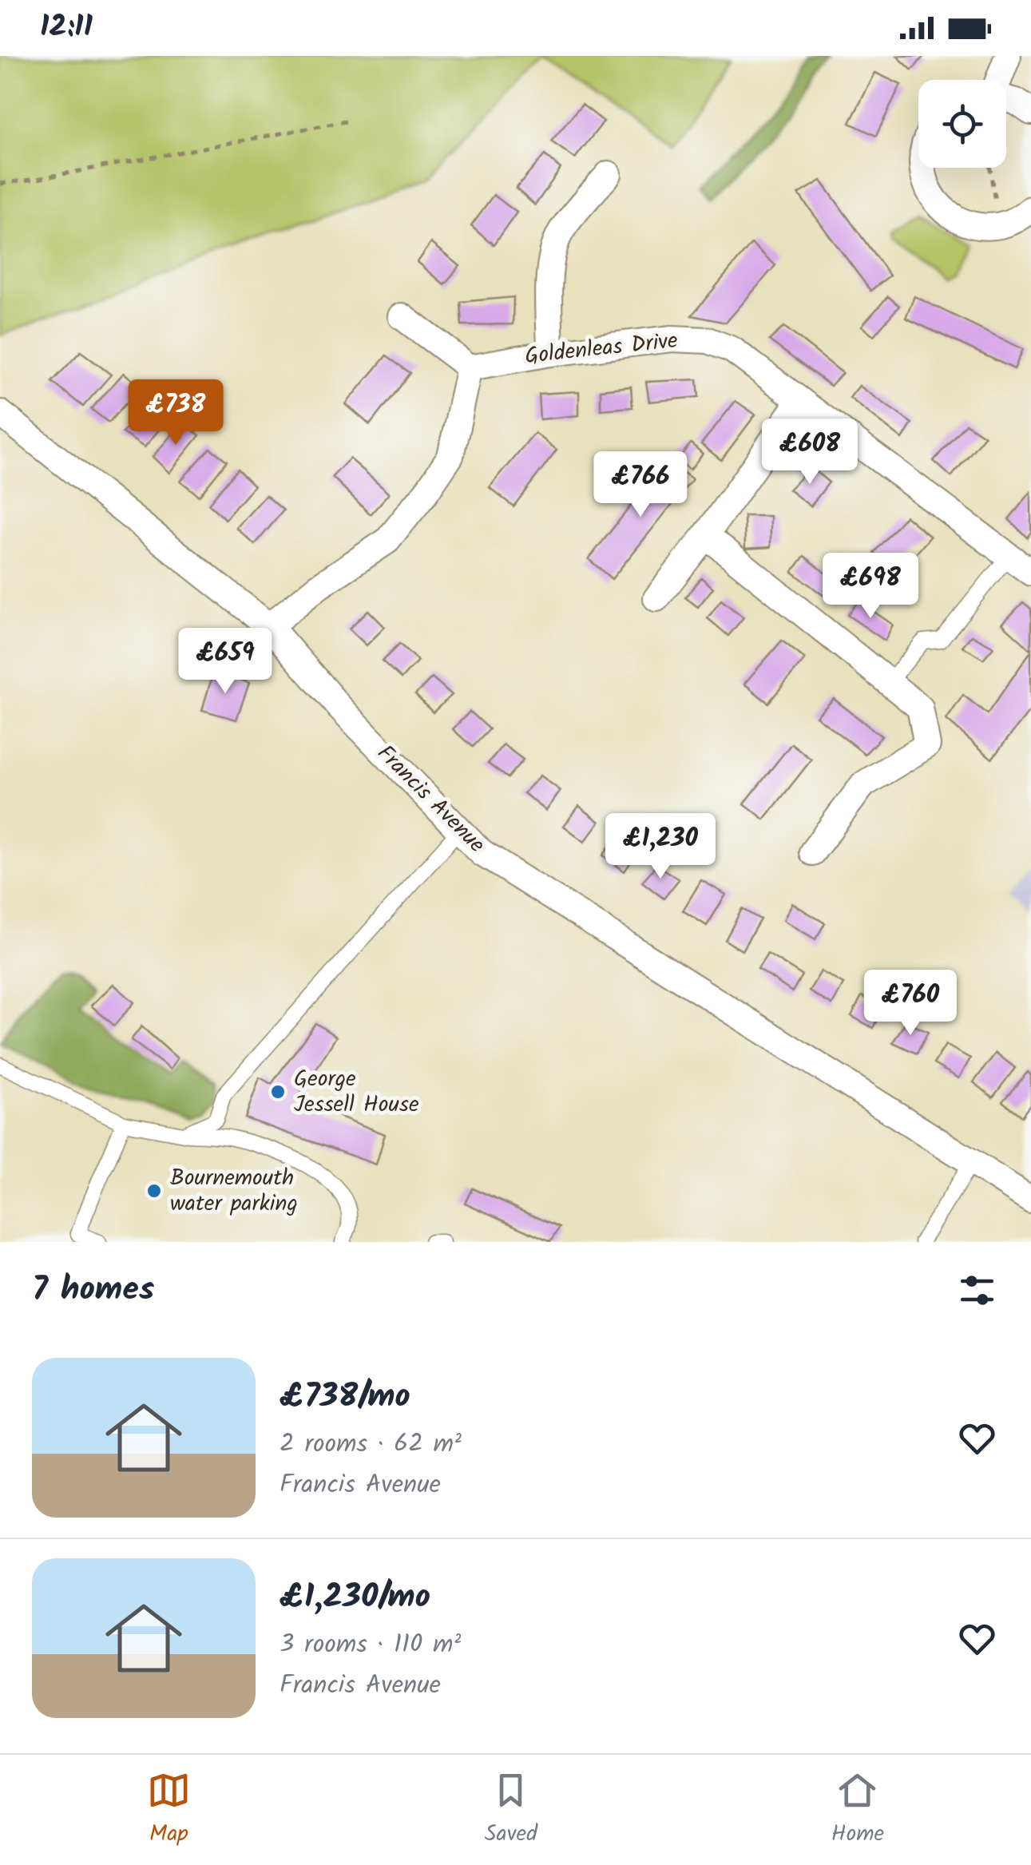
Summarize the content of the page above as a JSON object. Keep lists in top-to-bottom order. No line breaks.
{"streets":{"street":["Goldenleas Drive","Francis Avenue"]},"places":["George Jessell House","Bournemouth water parking"],"page":{"status":"12:11","price":["£738","£608","£766","£698","£659","£1,230","£760"],"heading":"7 homes","list":[{"name":"£738/mo","note":"2 rooms · 62 m² · Francis Avenue"},{"name":"£1,230/mo","note":"3 rooms · 110 m² · Francis Avenue"}],"tabs":["Map","Saved","Home"]}}
